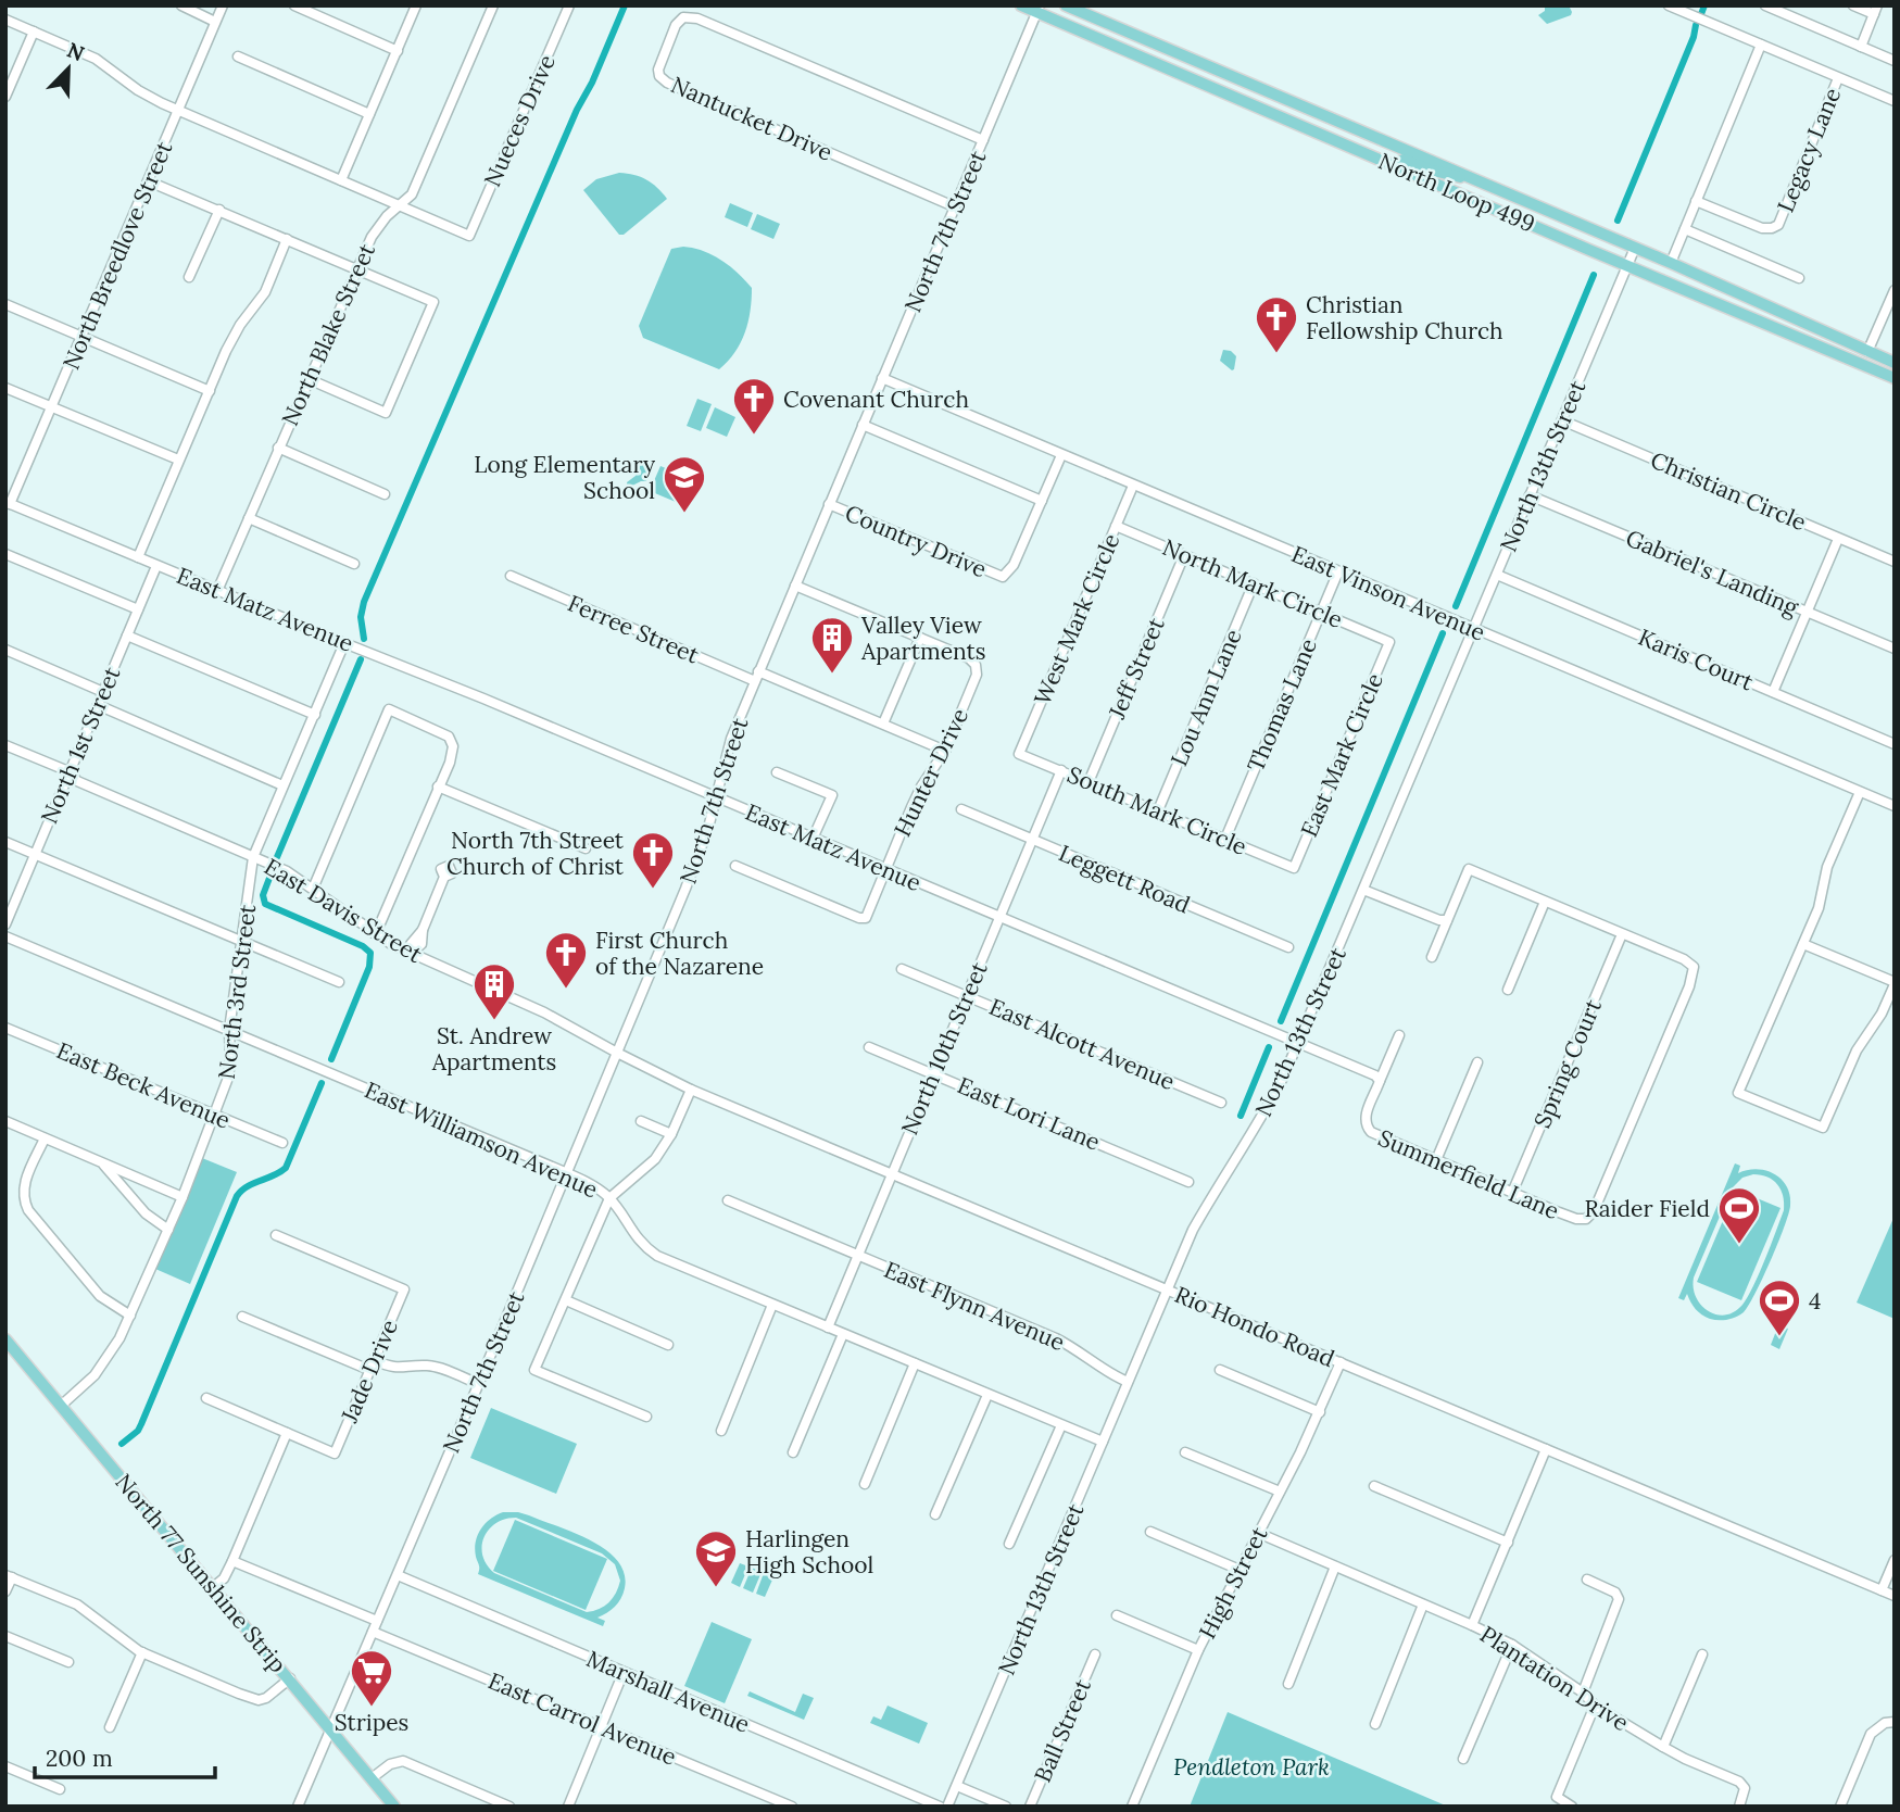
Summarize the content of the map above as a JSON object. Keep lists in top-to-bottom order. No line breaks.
{"streets":{"main road":["North Loop 499","North 77 Sunshine Strip"],"street":["Nantucket Drive","Nueces Drive","Legacy Lane","North 7th Street","North Breedlove Street","North Blake Street","North 13th Street","Christian Circle","Country Drive","Gabriel's Landing","North Mark Circle","East Vinson Avenue","East Matz Avenue","West Mark Circle","Ferree Street","Karis Court","Jeff Street","Lou Ann Lane","Thomas Lane","North 1st Street","East Mark Circle","Hunter Drive","South Mark Circle","Leggett Road","East Davis Street","North 3rd Street","East Alcott Avenue","North 10th Street","Spring Court","East Beck Avenue","East Lori Lane","East Williamson Avenue","Summerfield Lane","East Flynn Avenue","Rio Hondo Road","Jade Drive","High Street","Plantation Drive","Marshall Avenue","East Carrol Avenue","Ball Street"]},"crossings":[["Nantucket Drive","North 7th Street"],["Nueces Drive","North Blake Street"],["North Loop 499","North 7th Street"],["North Loop 499","North 13th Street"],["North 7th Street","Country Drive"],["North 7th Street","East Vinson Avenue"],["North 7th Street","East Matz Avenue"],["North 7th Street","Ferree Street"],["North 7th Street","East Davis Street"],["North 7th Street","East Williamson Avenue"],["North 7th Street","Rio Hondo Road"],["North 7th Street","North 77 Sunshine Strip"],["North 7th Street","Marshall Avenue"],["North 7th Street","East Carrol Avenue"],["North Breedlove Street","East Matz Avenue"],["North Blake Street","East Matz Avenue"],["North 13th Street","Christian Circle"],["North 13th Street","Gabriel's Landing"],["North 13th Street","East Vinson Avenue"],["North 13th Street","East Matz Avenue"],["North 13th Street","Karis Court"],["North 13th Street","East Williamson Avenue"],["North 13th Street","East Flynn Avenue"],["North 13th Street","Rio Hondo Road"],["Country Drive","East Vinson Avenue"],["North Mark Circle","West Mark Circle"],["North Mark Circle","Jeff Street"],["North Mark Circle","Lou Ann Lane"],["North Mark Circle","Thomas Lane"],["North Mark Circle","East Mark Circle"],["East Vinson Avenue","West Mark Circle"],["East Vinson Avenue","Thomas Lane"],["East Matz Avenue","North 1st Street"],["East Matz Avenue","Hunter Drive"],["East Matz Avenue","North 3rd Street"],["East Matz Avenue","North 10th Street"],["West Mark Circle","South Mark Circle"],["Jeff Street","South Mark Circle"],["Lou Ann Lane","South Mark Circle"],["Thomas Lane","South Mark Circle"],["North 1st Street","East Davis Street"],["East Mark Circle","South Mark Circle"],["South Mark Circle","North 10th Street"],["Leggett Road","North 10th Street"],["East Davis Street","North 3rd Street"],["East Davis Street","Rio Hondo Road"],["North 3rd Street","East Beck Avenue"],["North 3rd Street","East Williamson Avenue"],["North 3rd Street","North 77 Sunshine Strip"],["East Alcott Avenue","North 10th Street"],["North 10th Street","East Lori Lane"],["North 10th Street","East Williamson Avenue"],["North 10th Street","East Flynn Avenue"],["North 10th Street","Rio Hondo Road"],["Spring Court","Summerfield Lane"],["Rio Hondo Road","High Street"],["High Street","Plantation Drive"]],"parks":["Pendleton Park"],"places":{"church":["Christian Fellowship Church","Covenant Church","North 7th Street Church of Christ","First Church of the Nazarene"],"school or university":["Long Elementary School","Harlingen High School"],"building":["Valley View Apartments","St. Andrew Apartments"],"sports":["Raider Field","4"],"supermarket":["Stripes"]},"scale_bar":"200 m","north":"top right"}
